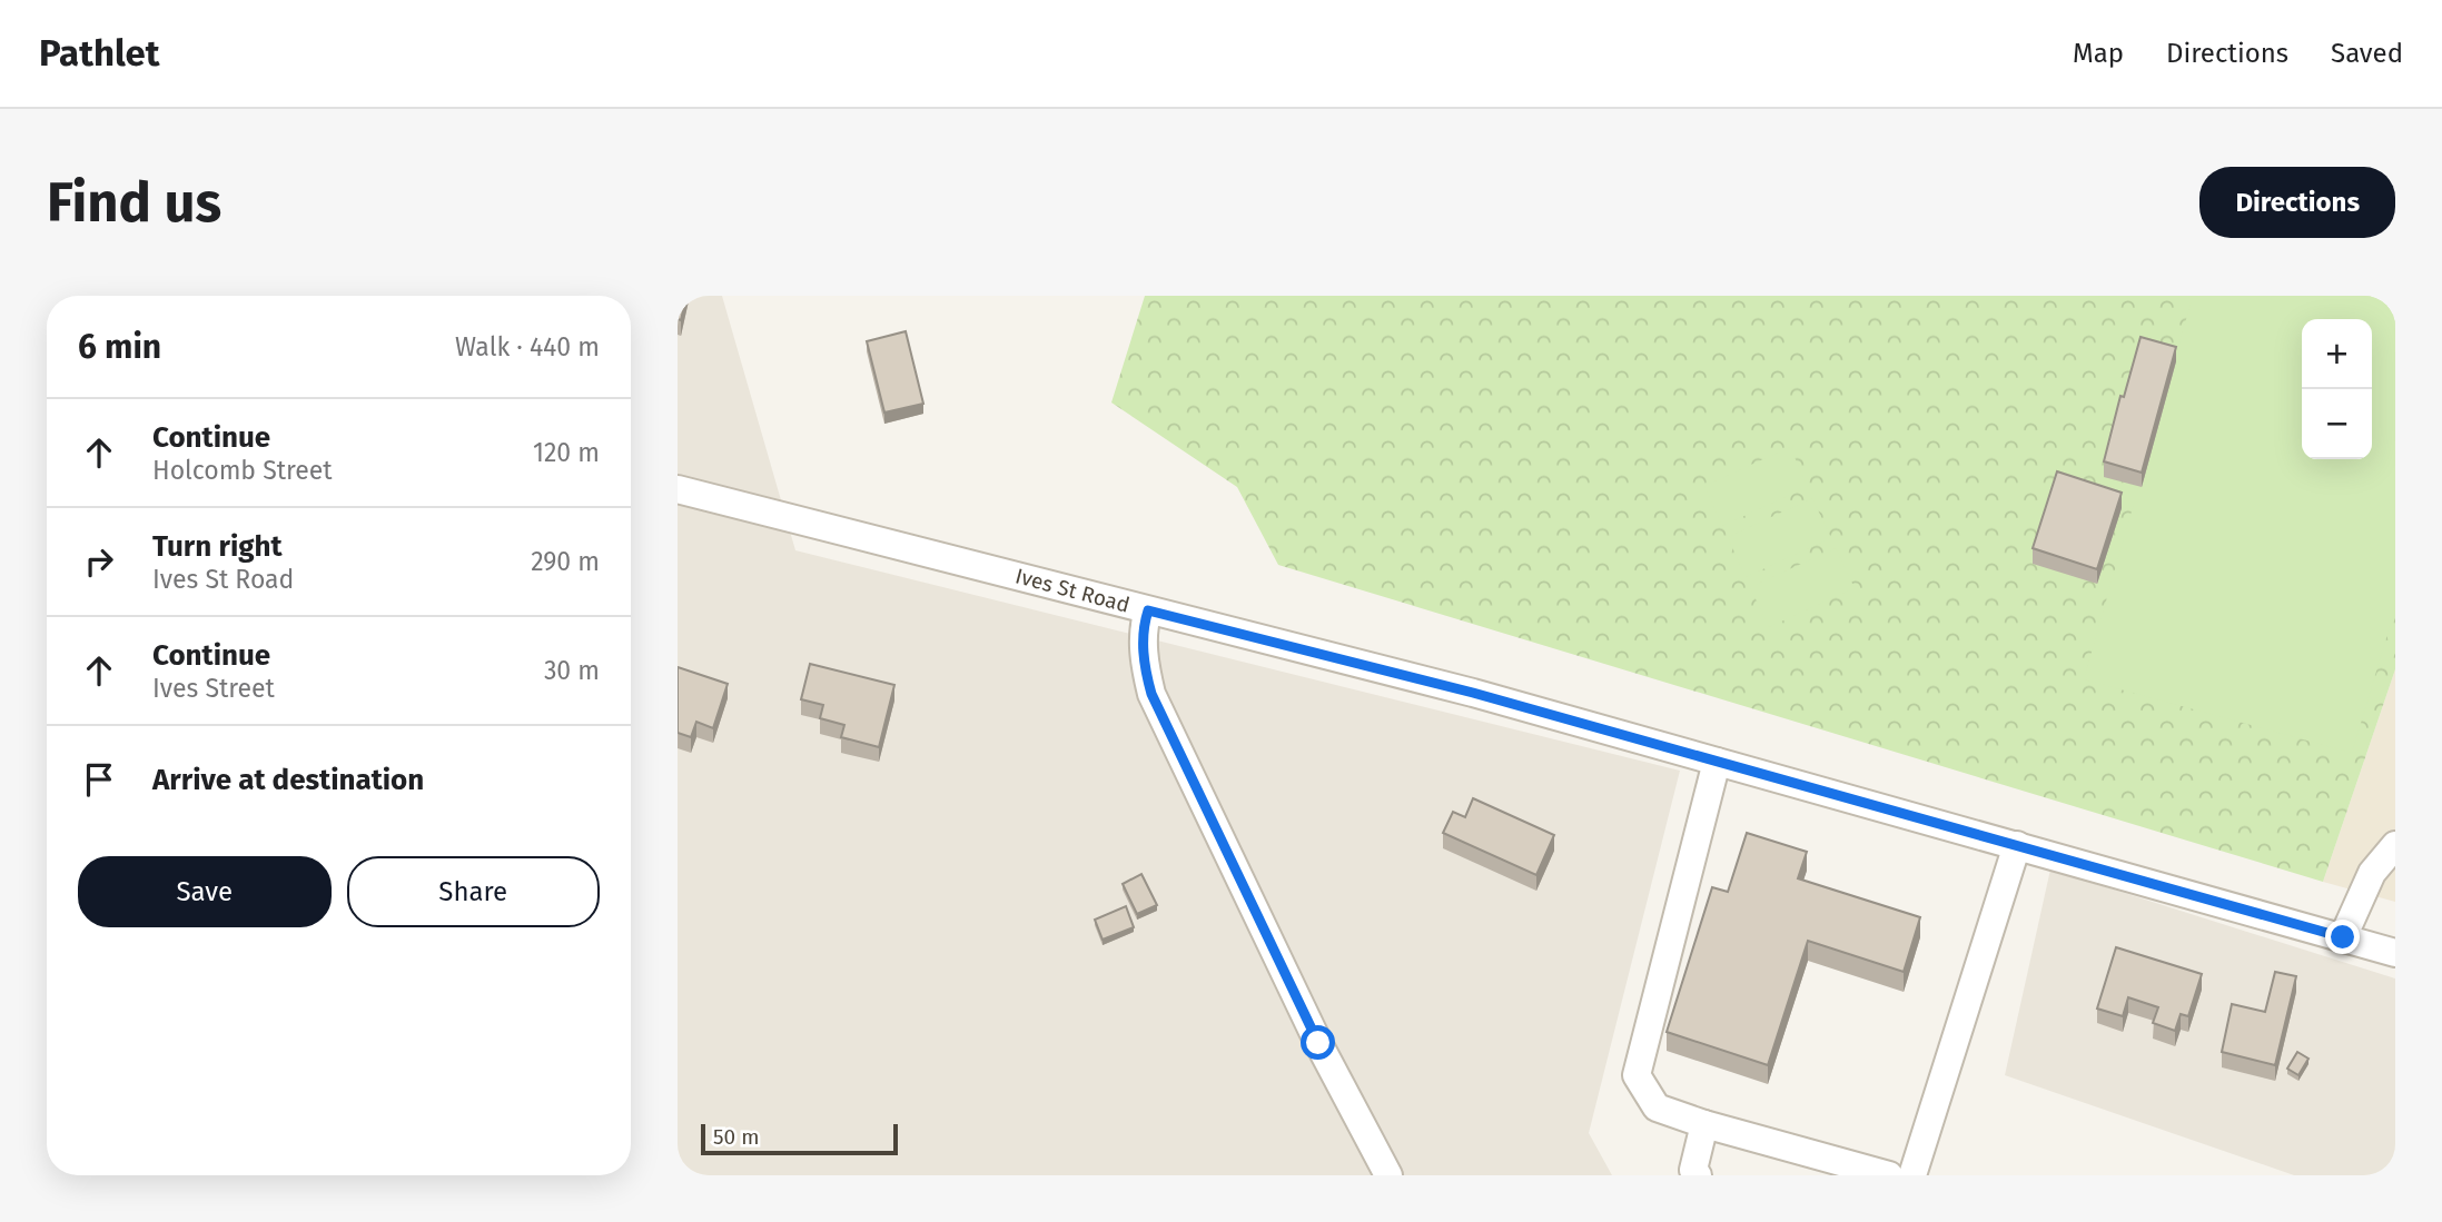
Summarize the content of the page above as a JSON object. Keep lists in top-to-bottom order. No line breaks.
{"streets":{"street":["Ives St Road"]},"scale_bar":"50 m","page":{"header":"Pathlet","nav":["Map","Directions","Saved"],"buttons":["Directions",["Save","Share"]],"title":"Find us","heading":["6 min","Walk · 440 m"],"map_buttons":["+","−"],"list":[["Continue","Holcomb Street","120 m"],["Turn right","Ives St Road","290 m"],["Continue","Ives Street","30 m"],"Arrive at destination"],"scale":"50 m"}}
